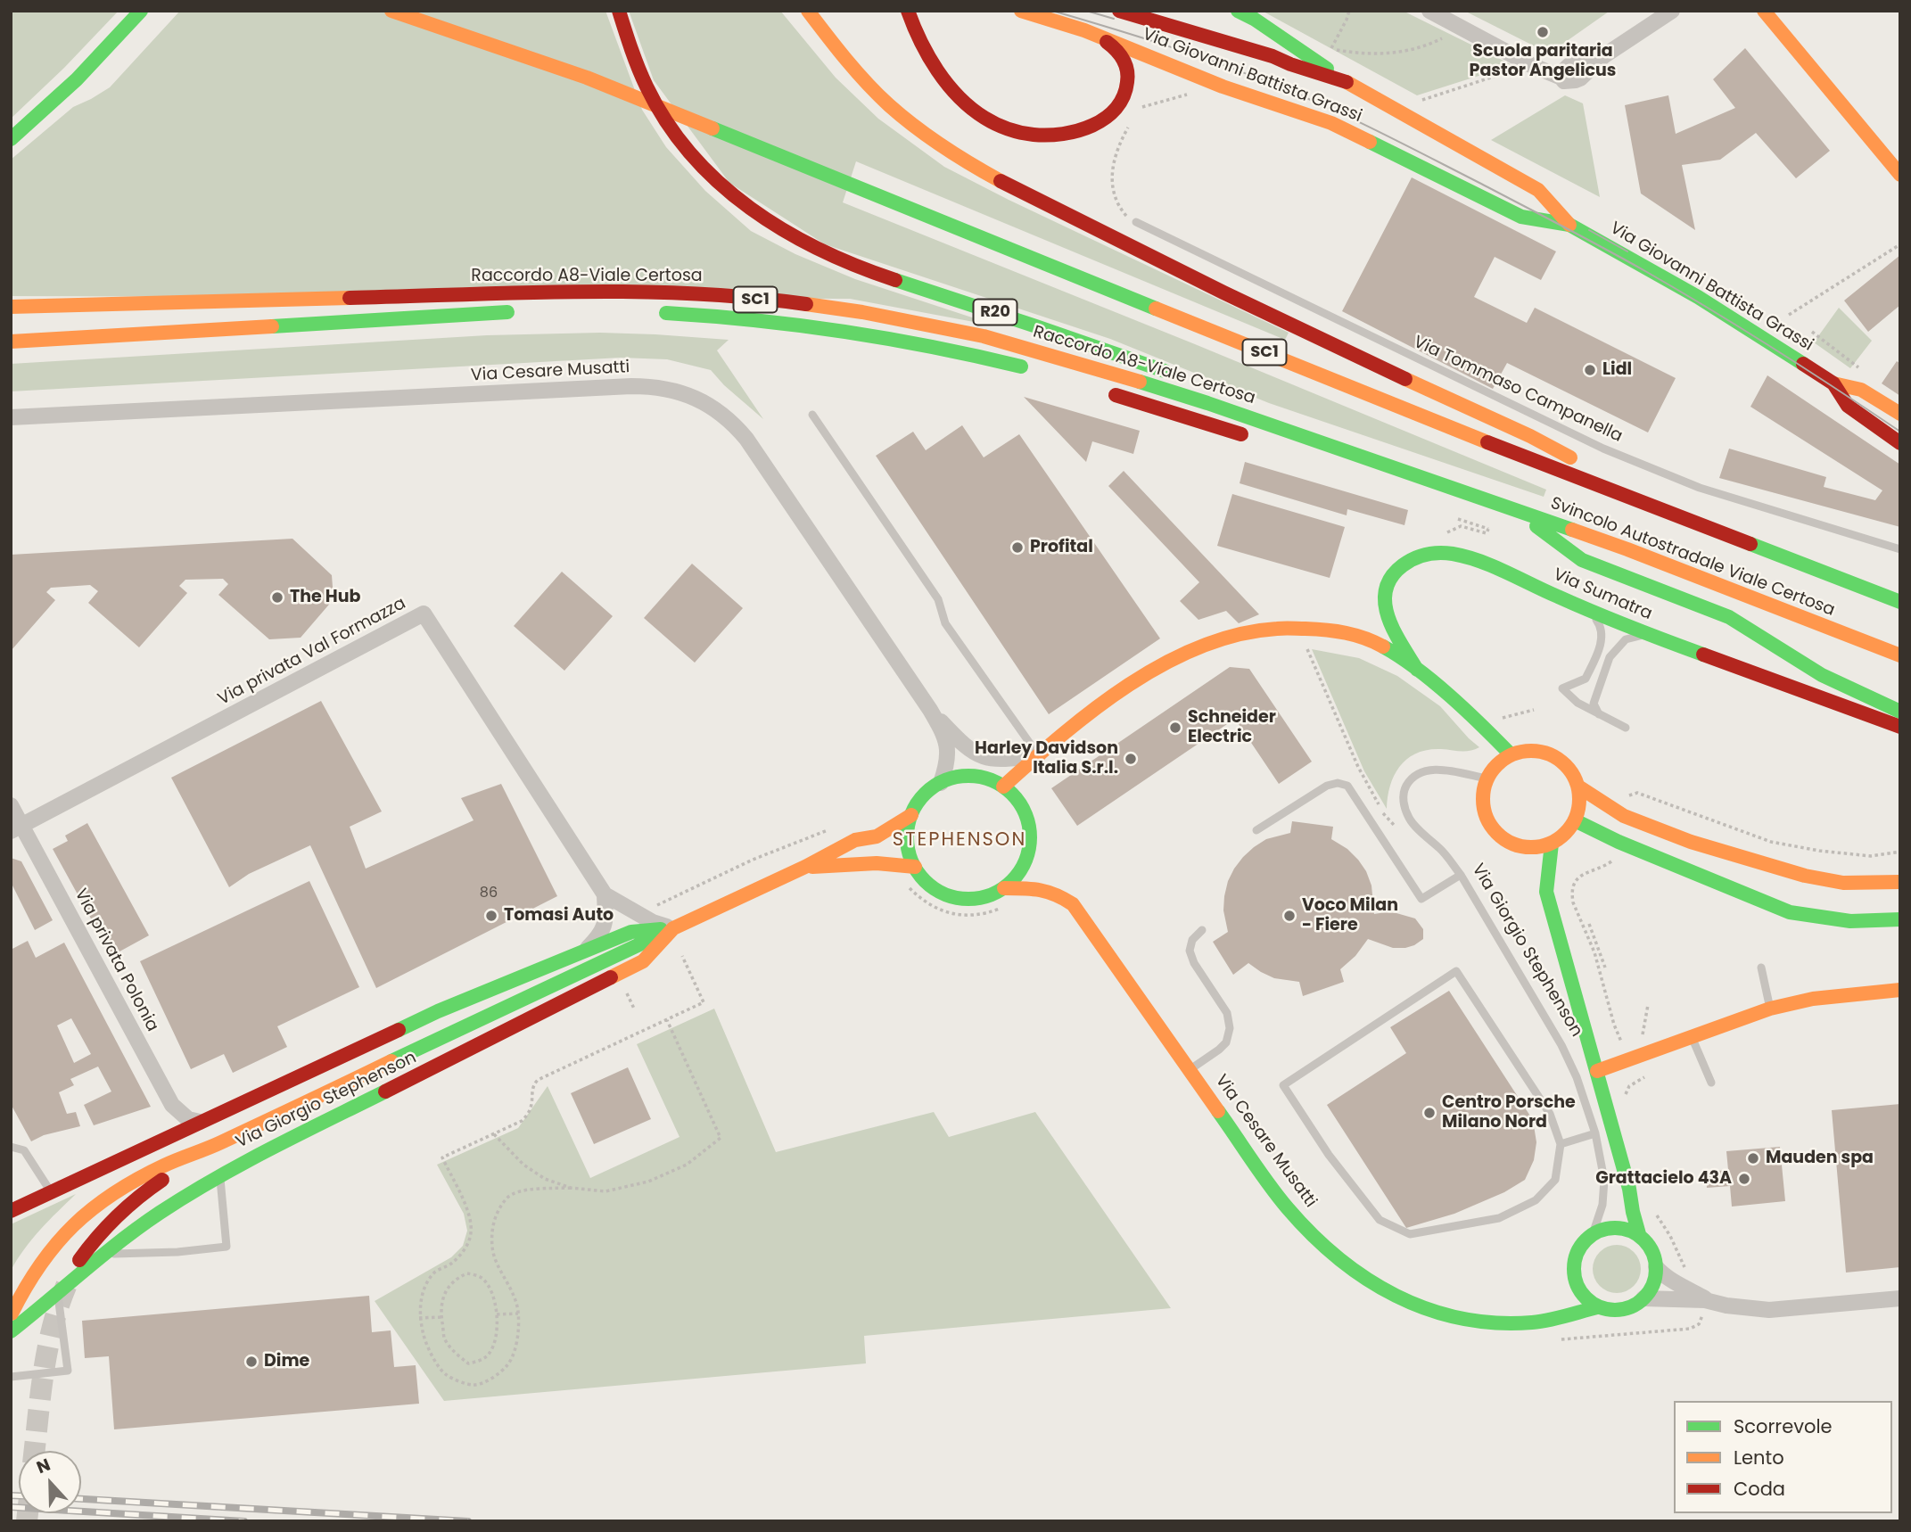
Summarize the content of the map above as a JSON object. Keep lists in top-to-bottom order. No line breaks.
{"streets":{"main road":["Via Giovanni Battista Grassi","Raccordo A8-Viale Certosa","SC1","R20","Via Cesare Musatti","Svincolo Autostradale Viale Certosa","Via Sumatra","Via Giorgio Stephenson"],"street":["Via privata Val Formazza","Via privata Polonia"],"lane":["Via Tommaso Campanella"]},"crossings":[["Raccordo A8-Viale Certosa","Svincolo Autostradale Viale Certosa"],["SC1","Svincolo Autostradale Viale Certosa"],["Via Cesare Musatti","Via Giorgio Stephenson"],["Via privata Val Formazza","Via Giorgio Stephenson"],["Via privata Val Formazza","Via privata Polonia"],["Via Giorgio Stephenson","Via privata Polonia"]],"districts":["STEPHENSON"],"places":["Scuola paritaria Pastor Angelicus","Lidl","Profital","The Hub","Schneider Electric","Harley Davidson Italia S.r.l.","Tomasi Auto","Voco Milan - Fiere","Centro Porsche Milano Nord","Mauden spa","Grattacielo 43A","Dime"],"house_numbers":["86"],"legend":["Scorrevole","Lento","Coda"],"north":"top"}
